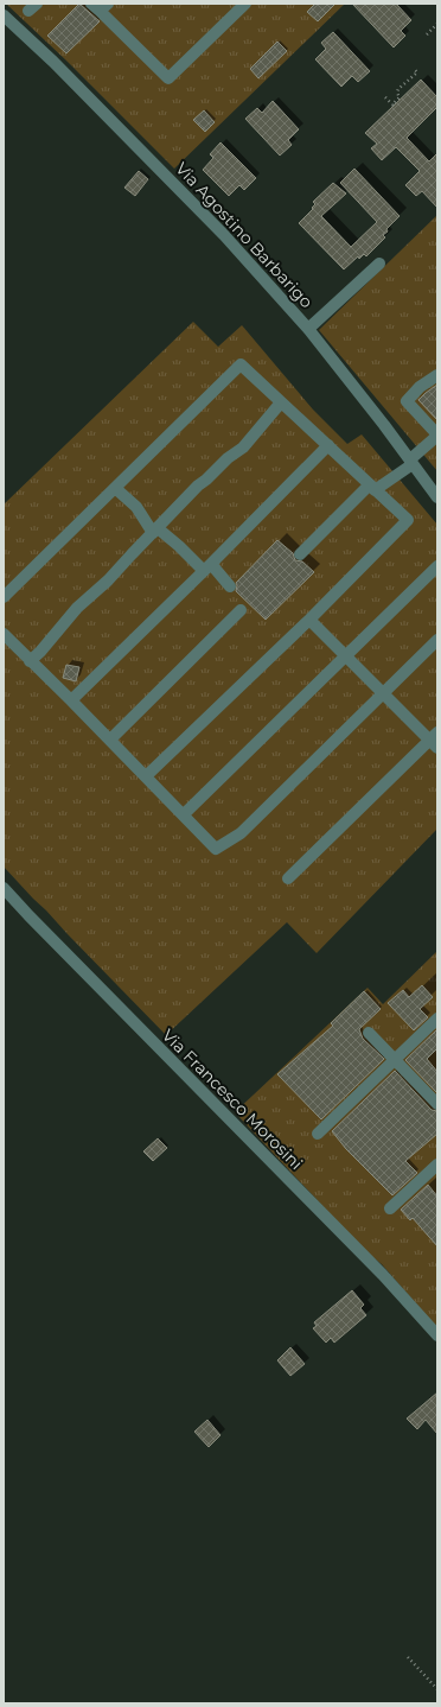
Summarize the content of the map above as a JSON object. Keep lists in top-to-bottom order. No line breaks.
{"streets":{"street":["Via Agostino Barbarigo","Via Francesco Morosini"]}}
